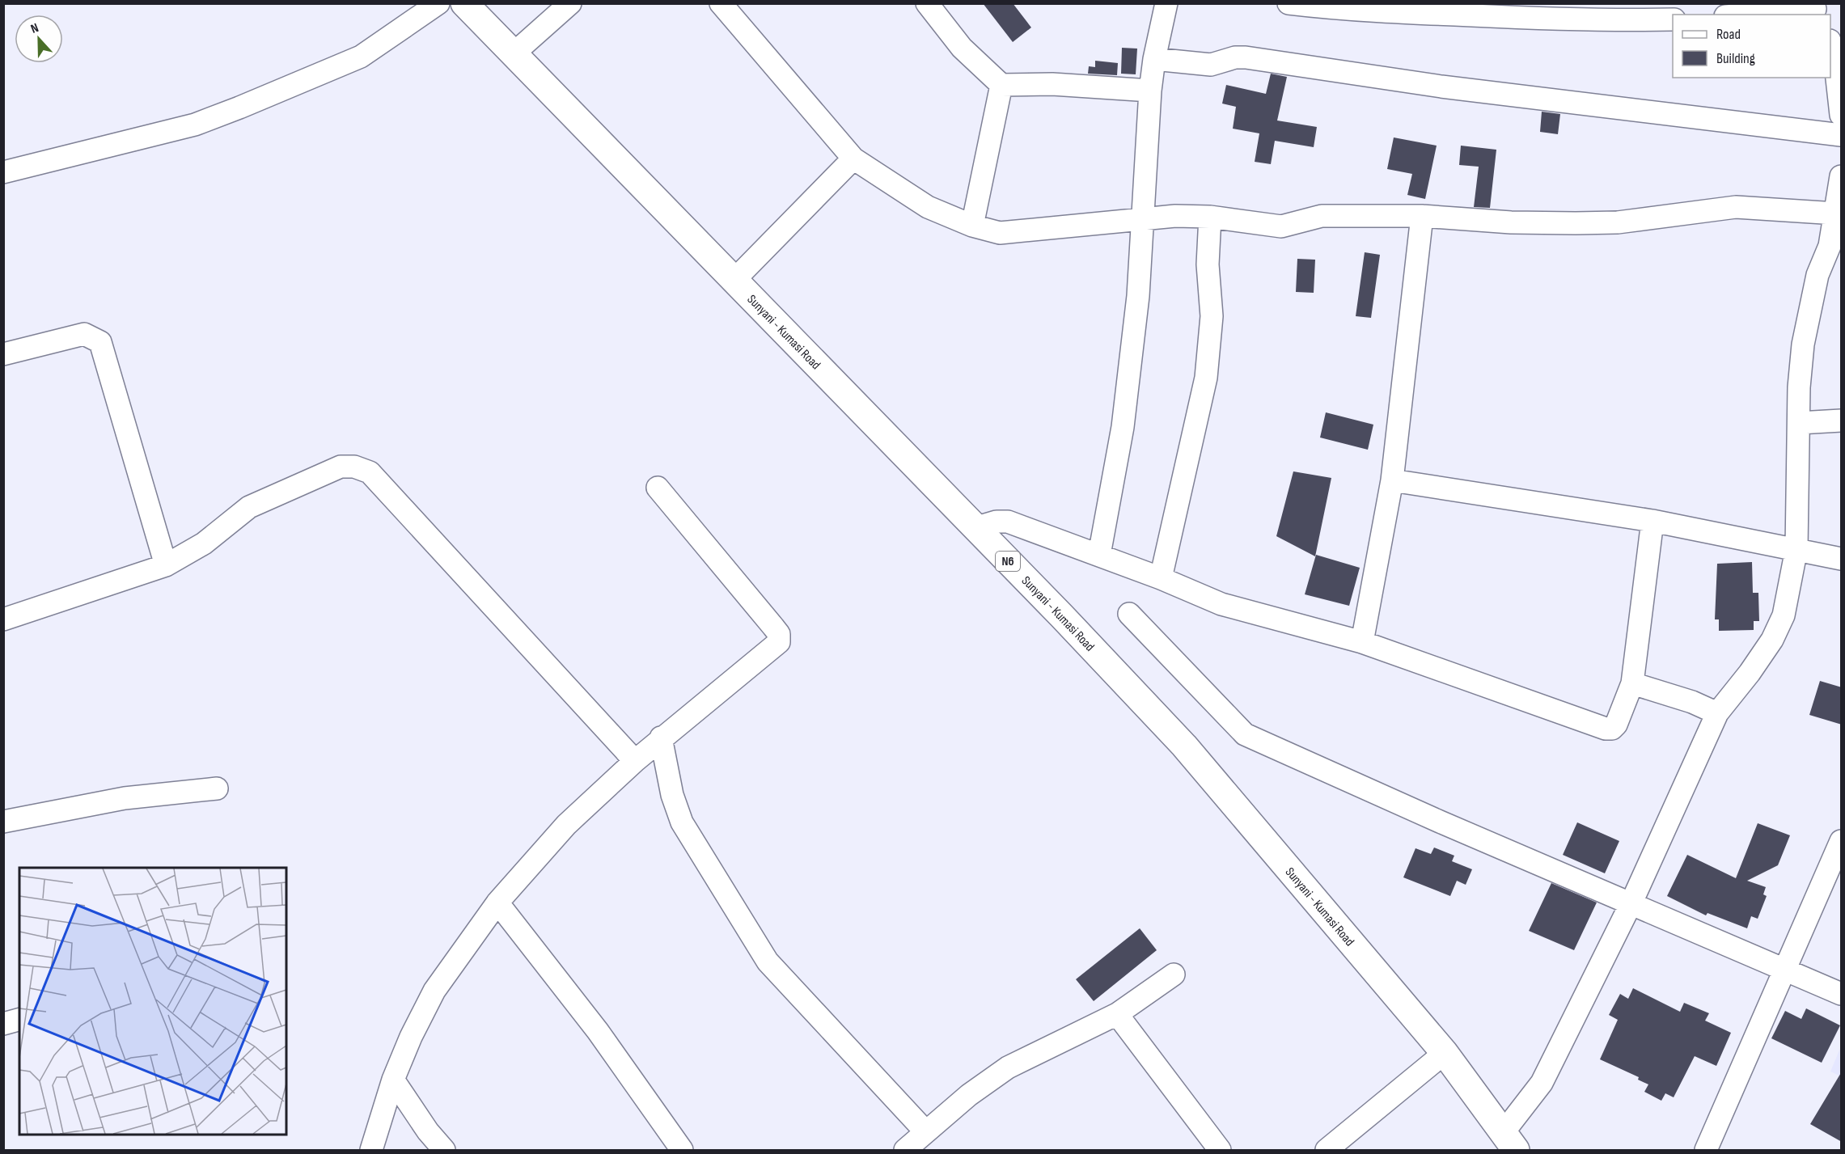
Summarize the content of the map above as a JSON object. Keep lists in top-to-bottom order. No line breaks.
{"streets":{"main road":["Sunyani - Kumasi Road","N6"]},"legend":["Road","Building"],"north":"top"}
